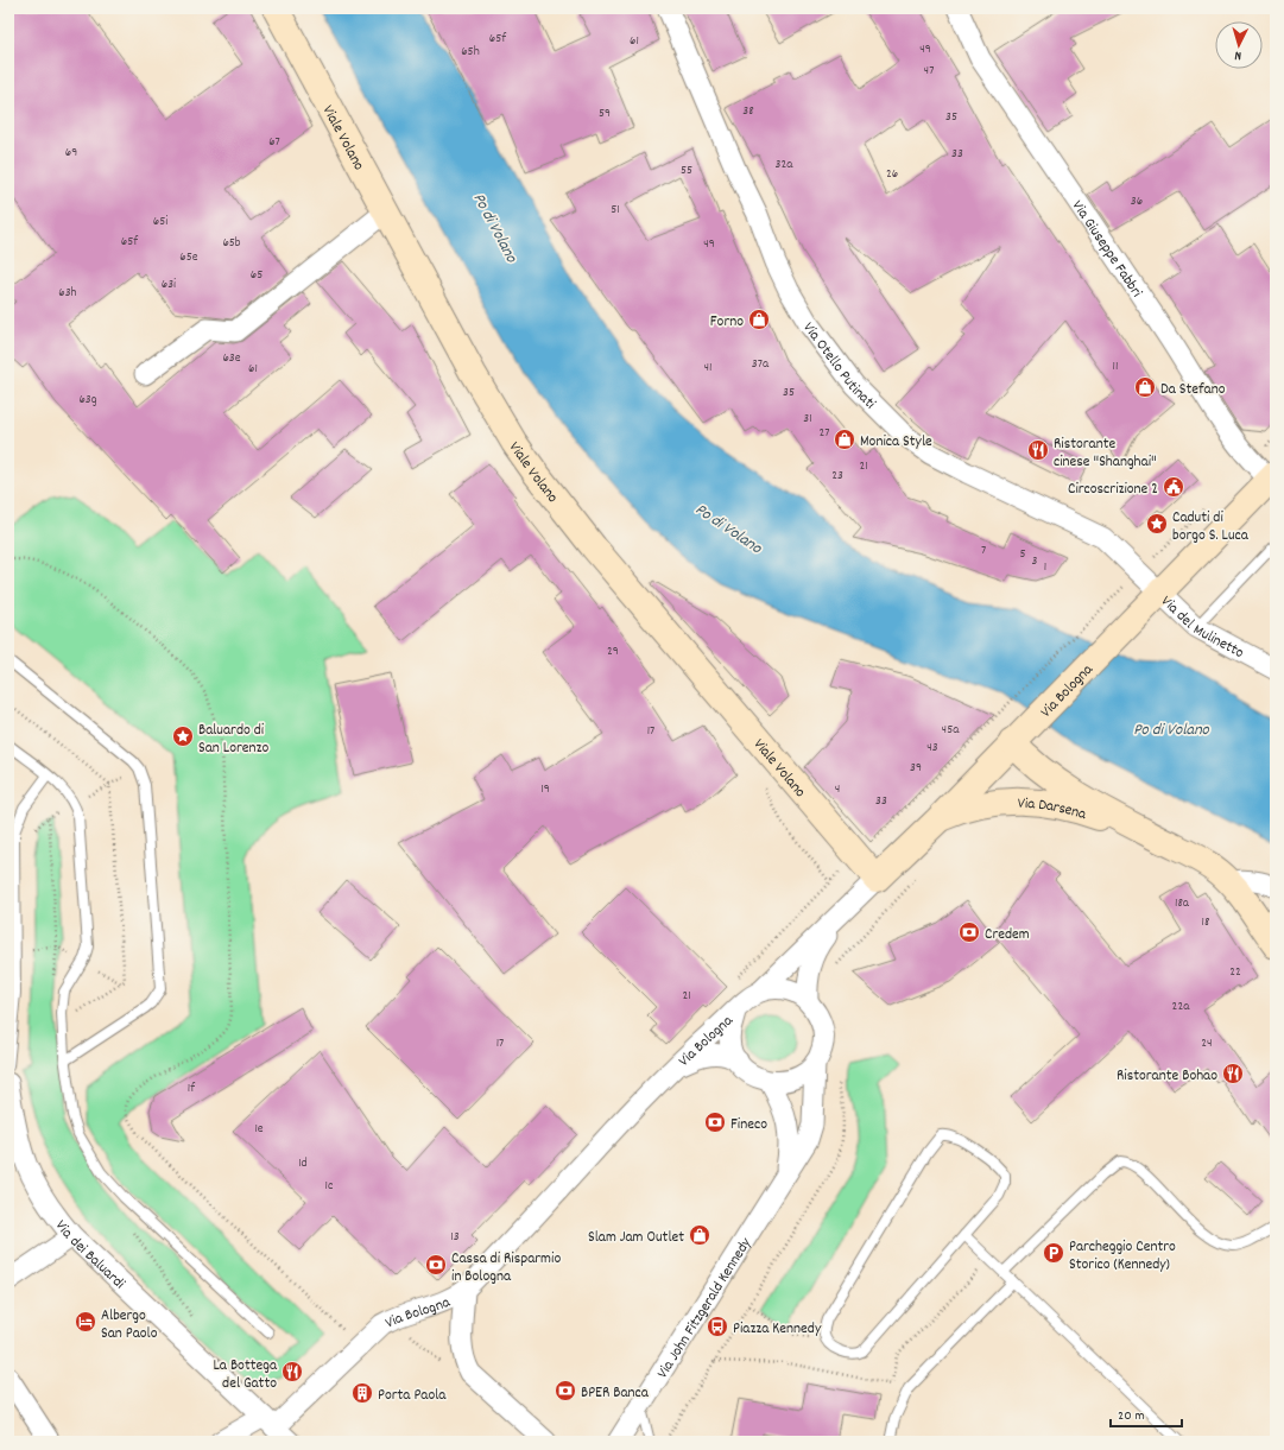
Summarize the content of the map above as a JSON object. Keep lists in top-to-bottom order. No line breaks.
{"streets":{"main road":["Viale Volano","Via Bologna","Via Darsena"],"street":["Via Giuseppe Fabbri","Via Otello Putinati","Via del Mulinetto","Via dei Baluardi","Via John Fitzgerald Kennedy"]},"crossings":[["Viale Volano","Via Bologna"],["Via Giuseppe Fabbri","Via Bologna"],["Via Otello Putinati","Via del Mulinetto"],["Via Otello Putinati","Via Bologna"],["Via del Mulinetto","Via Bologna"],["Via Bologna","Via Darsena"],["Via Bologna","Via dei Baluardi"],["Via Bologna","Via John Fitzgerald Kennedy"]],"water":["Po di Volano"],"places":{"shop":["Forno","Da Stefano","Monica Style","Slam Jam Outlet"],"restaurant":["Ristorante cinese \"Shanghai\"","Ristorante Bohao","La Bottega del Gatto"],"public building":["Circoscrizione 2"],"place":["Caduti di borgo S. Luca","Baluardo di San Lorenzo"],"bank":["Credem","Fineco","Cassa di Risparmio in Bologna","BPER Banca"],"parking":["Parcheggio Centro Storico (Kennedy)"],"hotel":["Albergo San Paolo"],"bus stop":["Piazza Kennedy"],"building":["Porta Paola"]},"house_numbers":["65f","61","49","65h","47","38","59","35","67","69","33","32a","55","26","36","51","65i","65f","65b","49","65e","65","63i","63h","63e","37a","11","41","61","35","63g","31","27","21","23","7","5","3","1","29","45a","17","43","39","19","4","33","18a","18","22","21","22a","17","24","1f","1e","1d","1c","13"],"scale_bar":"20 m","north":"bottom"}
